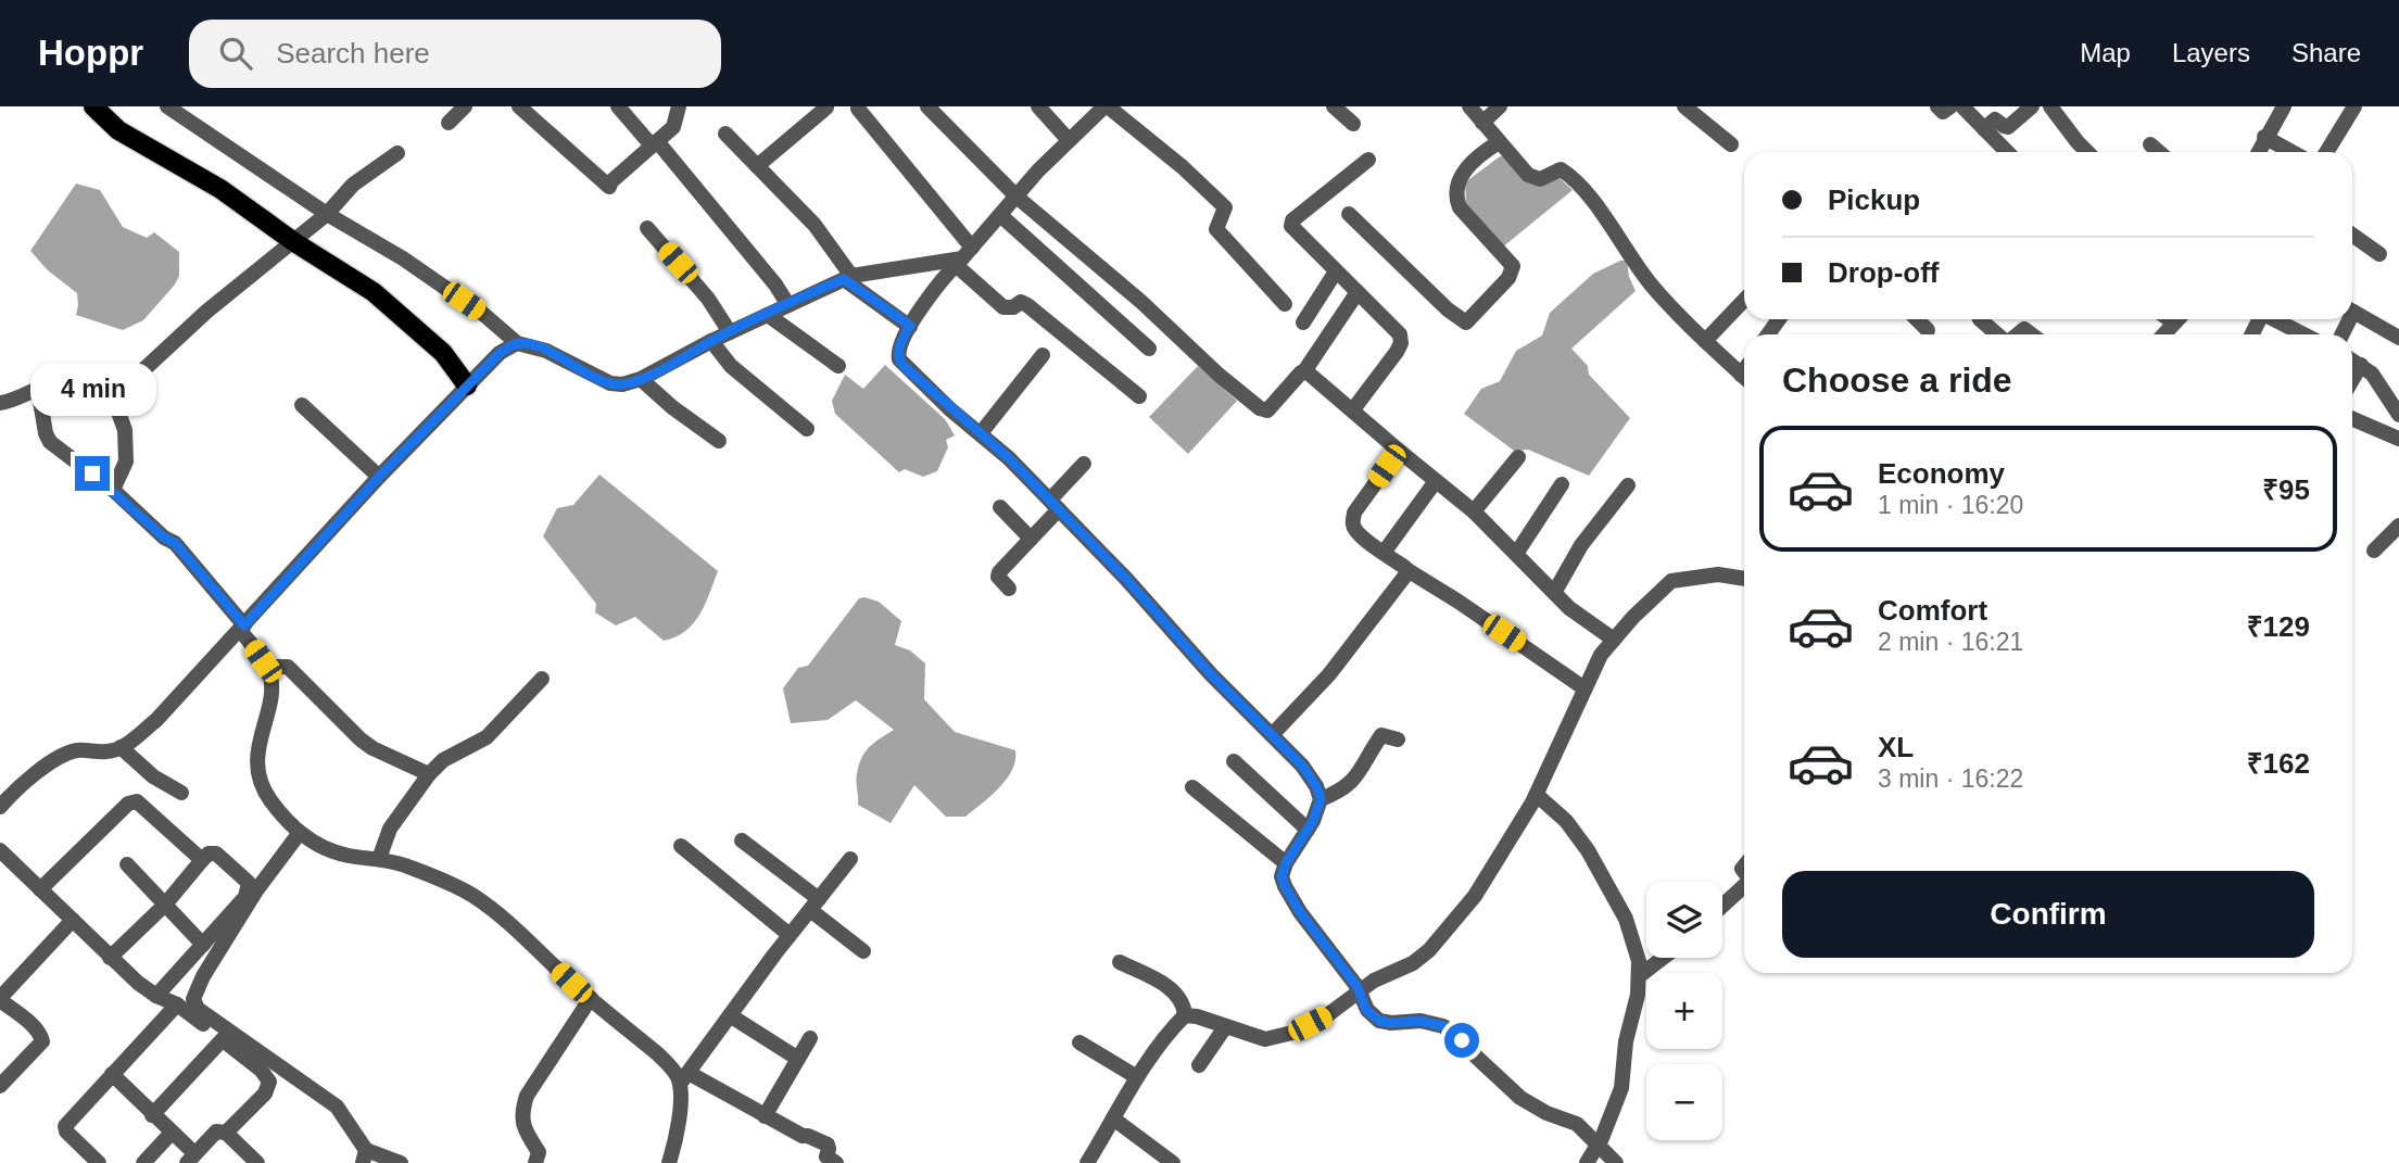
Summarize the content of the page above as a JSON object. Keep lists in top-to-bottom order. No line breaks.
{"page":{"header":"Hoppr","search":"Search here","nav":["Map","Layers","Share"],"banner":["Pickup","Drop-off"],"heading":"Choose a ride","bubble":"4 min","list":[{"name":"Economy","note":"1 min · 16:20","value":"₹95"},{"name":"Comfort","note":"2 min · 16:21","value":"₹129"},{"name":"XL","note":"3 min · 16:22","value":"₹162"}],"buttons":"Confirm","map_buttons":["+","−"]}}
